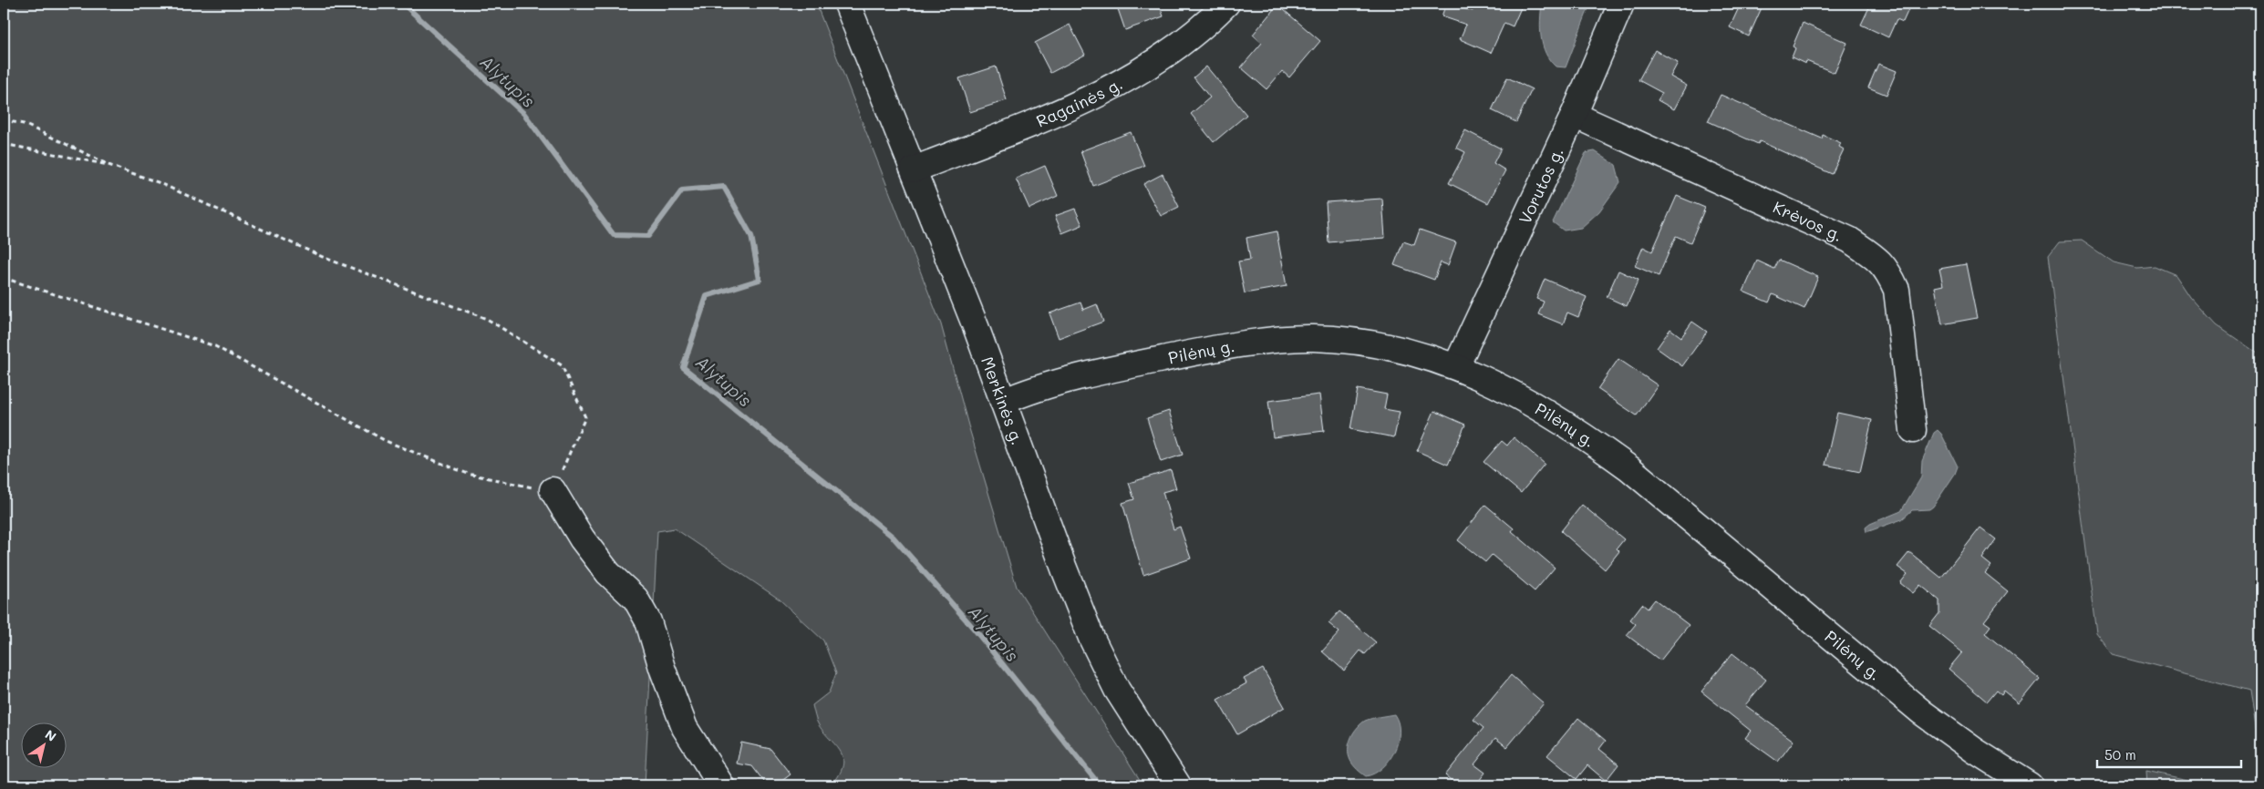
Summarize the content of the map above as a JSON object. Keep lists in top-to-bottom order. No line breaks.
{"streets":{"street":["Ragainės g.","Vorutos g.","Krėvos g.","Pilėnų g.","Merkinės g."]},"crossings":[["Ragainės g.","Merkinės g."],["Vorutos g.","Krėvos g."],["Vorutos g.","Pilėnų g."],["Pilėnų g.","Merkinės g."]],"water":["Alytupis"],"scale_bar":"50 m","north":"top right"}
